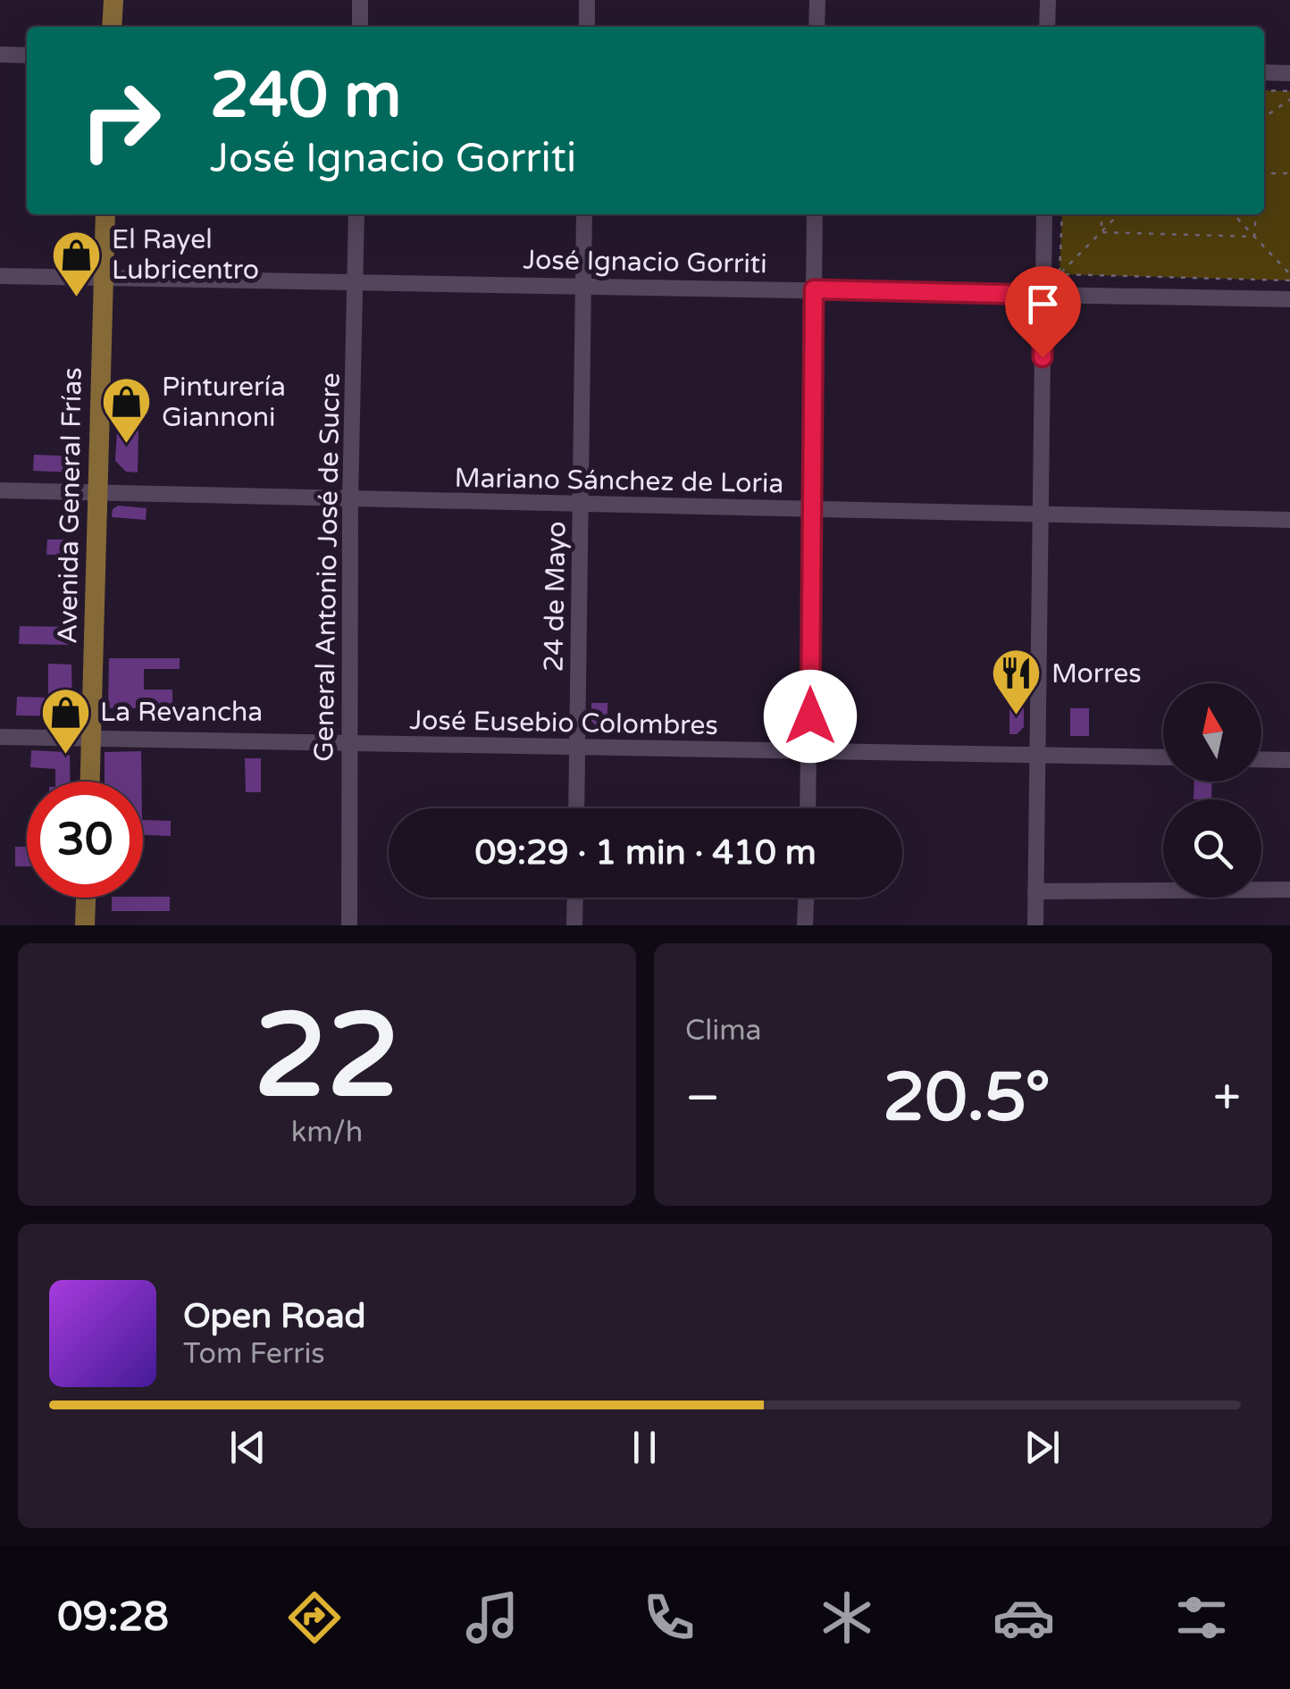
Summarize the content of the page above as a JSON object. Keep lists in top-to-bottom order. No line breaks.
{"streets":{"main road":["Avenida General Frías"],"street":["José Ignacio Gorriti","Mariano Sánchez de Loria","General Antonio José de Sucre","24 de Mayo","José Eusebio Colombres"]},"crossings":[["José Ignacio Gorriti","Avenida General Frías"],["José Ignacio Gorriti","General Antonio José de Sucre"],["José Ignacio Gorriti","24 de Mayo"],["Mariano Sánchez de Loria","Avenida General Frías"],["Mariano Sánchez de Loria","General Antonio José de Sucre"],["Mariano Sánchez de Loria","24 de Mayo"],["Avenida General Frías","José Eusebio Colombres"],["General Antonio José de Sucre","José Eusebio Colombres"],["24 de Mayo","José Eusebio Colombres"]],"places":{"shop":["El Rayel Lubricentro","Pinturería Giannoni","La Revancha"],"restaurant":["Morres"]},"north":"top","page":{"turn":["240 m","José Ignacio Gorriti"],"limit":"30","trip":"09:29 · 1 min · 410 m","tile":[["22","km/h"],"Clima"],"heat":["−","20.5°","+"],"song":["Open Road","Tom Ferris"],"tabs":"09:28"}}
